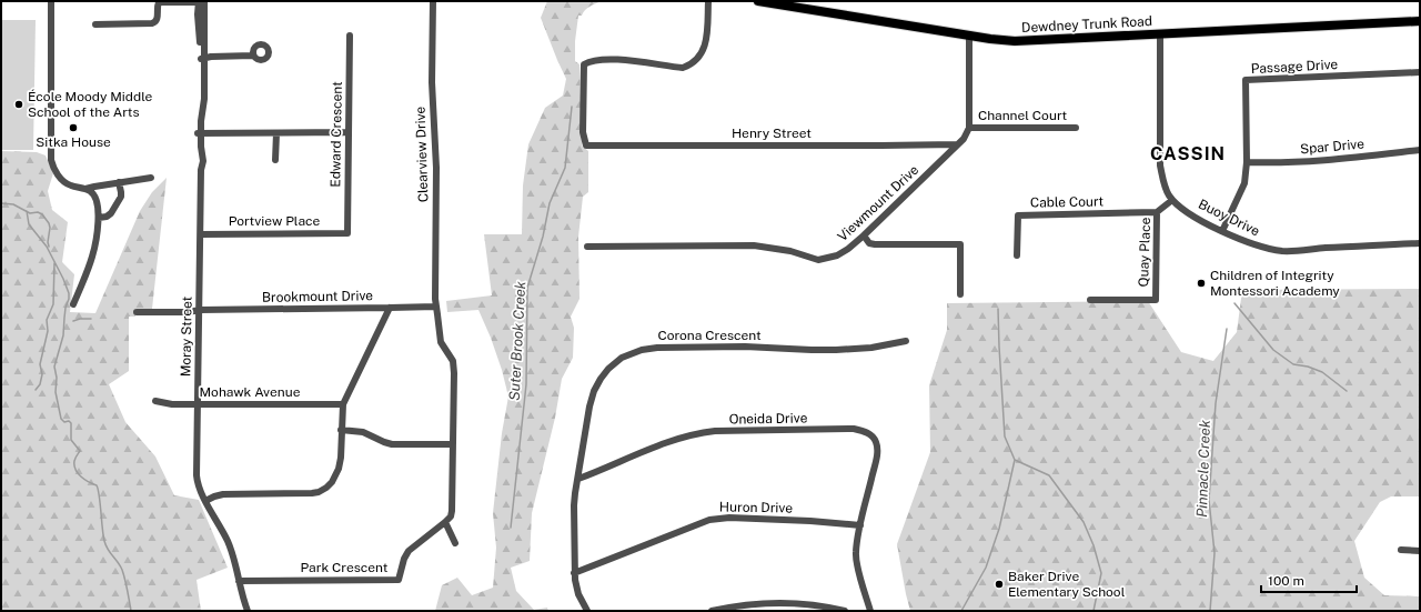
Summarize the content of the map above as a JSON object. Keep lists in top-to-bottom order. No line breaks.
{"streets":{"main road":["Dewdney Trunk Road"],"street":["Passage Drive","Channel Court","Henry Street","Edward Crescent","Spar Drive","Clearview Drive","Cable Court","Viewmount Drive","Buoy Drive","Portview Place","Quay Place","Brookmount Drive","Corona Crescent","Moray Street","Mohawk Avenue","Oneida Drive","Huron Drive","Park Crescent"]},"crossings":[["Dewdney Trunk Road","Buoy Drive"],["Passage Drive","Spar Drive"],["Passage Drive","Buoy Drive"],["Channel Court","Viewmount Drive"],["Henry Street","Viewmount Drive"],["Edward Crescent","Portview Place"],["Clearview Drive","Brookmount Drive"],["Cable Court","Quay Place"],["Buoy Drive","Quay Place"],["Portview Place","Moray Street"],["Brookmount Drive","Moray Street"],["Corona Crescent","Oneida Drive"],["Corona Crescent","Huron Drive"],["Moray Street","Mohawk Avenue"],["Moray Street","Park Crescent"],["Oneida Drive","Huron Drive"]],"districts":["CASSIN"],"water":["Suter Brook Creek","Pinnacle Creek"],"places":["École Moody Middle School of the Arts","Sitka House","Children of Integrity Montessori Academy","Baker Drive Elementary School"],"scale_bar":"100 m"}
